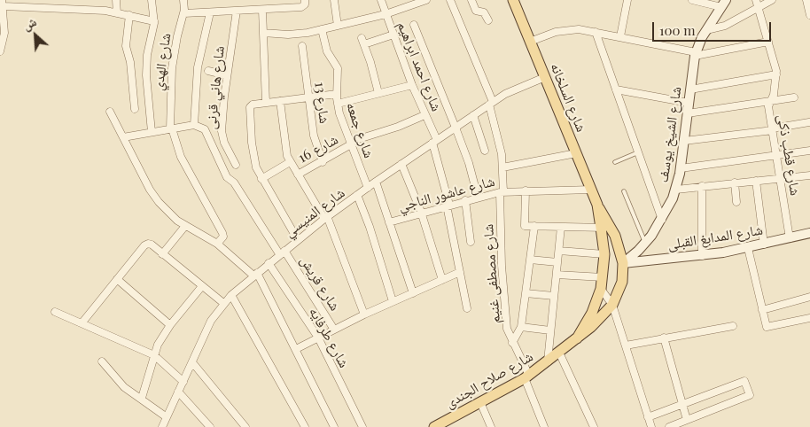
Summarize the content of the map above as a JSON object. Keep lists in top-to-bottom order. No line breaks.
{"streets":{"main road":["شارع السلخانه","شارع صلاح الجندى"],"street":["شارع الهدي","شارع احمد ابراهيم","شارع هاني قرنى","شارع 13","شارع جمعه","شارع الشيخ يوسف","شارع 16","شارع قطب ذكى","شارع عاشور الناجي","شارع المنيسي","شارع المدابغ القبلى","شارع مصطفى غنيم","شارع قريش","شارع طرفايه"]},"crossings":[["شارع احمد ابراهيم","شارع 16"],["شارع احمد ابراهيم","شارع عاشور الناجي"],["شارع احمد ابراهيم","شارع المنيسي"],["شارع السلخانه","شارع عاشور الناجي"],["شارع السلخانه","شارع المنيسي"],["شارع السلخانه","شارع صلاح الجندى"],["شارع 13","شارع 16"],["شارع جمعه","شارع 16"],["شارع جمعه","شارع المنيسي"],["شارع الشيخ يوسف","شارع المدابغ القبلى"],["شارع الشيخ يوسف","شارع صلاح الجندى"],["شارع قطب ذكى","شارع المدابغ القبلى"],["شارع عاشور الناجي","شارع مصطفى غنيم"],["شارع المنيسي","شارع مصطفى غنيم"],["شارع المنيسي","شارع قريش"],["شارع المنيسي","شارع طرفايه"],["شارع المدابغ القبلى","شارع صلاح الجندى"],["شارع مصطفى غنيم","شارع صلاح الجندى"]],"scale_bar":"100 m","north":"top left"}
